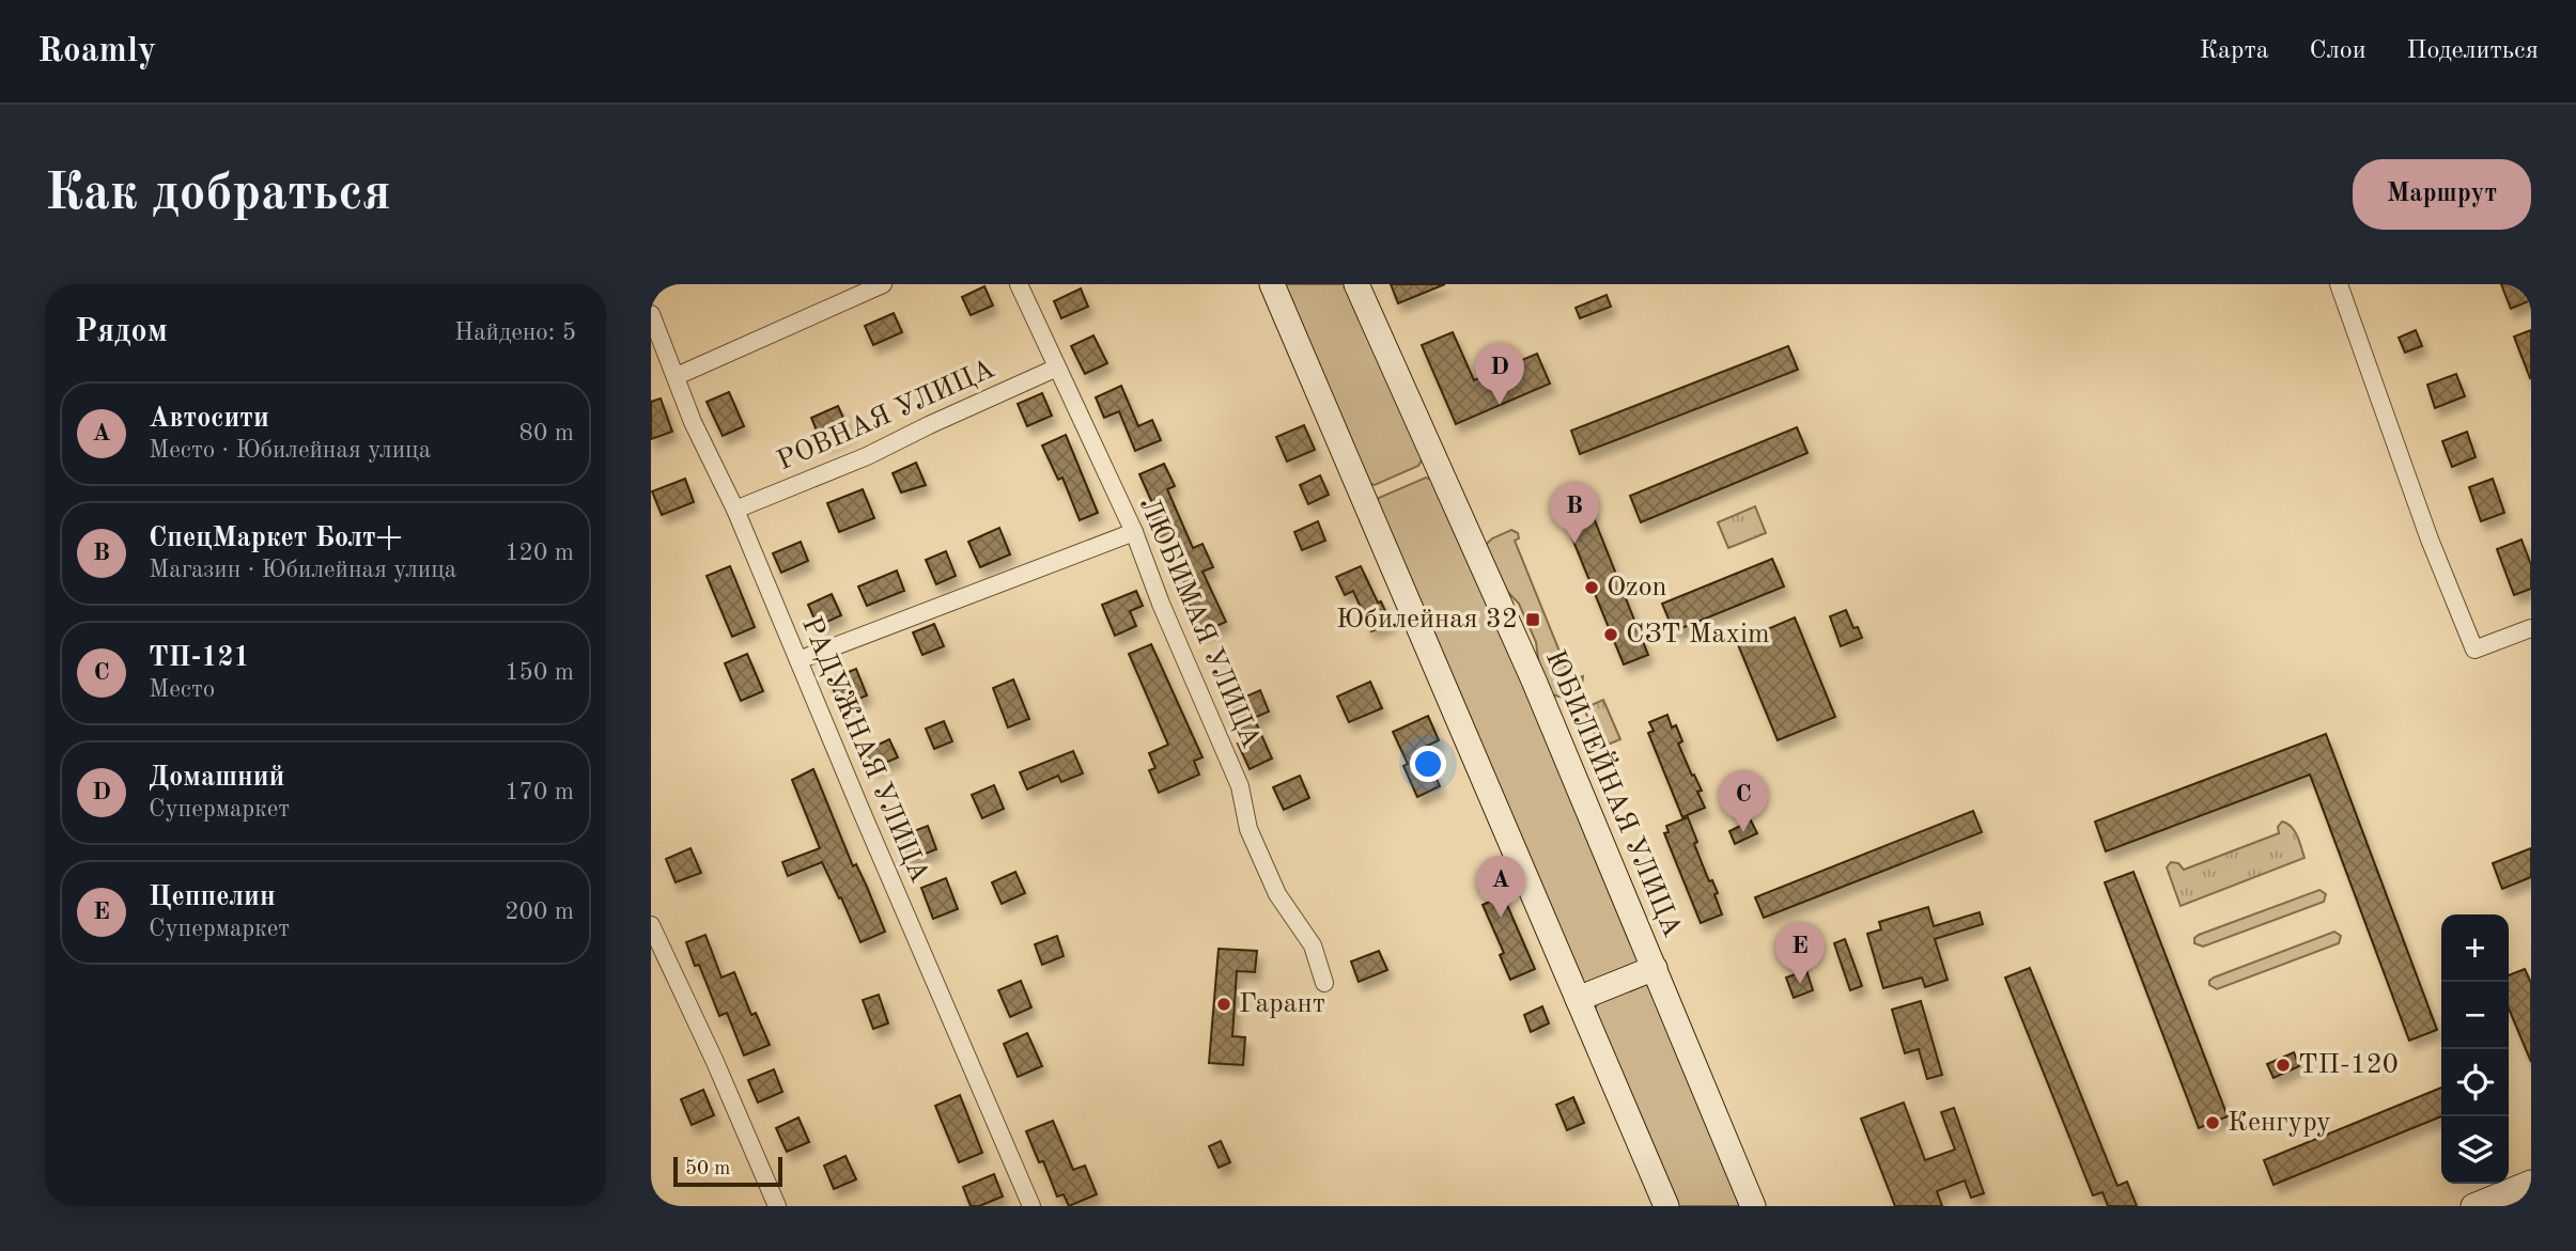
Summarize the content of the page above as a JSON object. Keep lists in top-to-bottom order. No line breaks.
{"streets":{"main road":["ЮБИЛЕЙНАЯ УЛИЦА"],"street":["РОВНАЯ УЛИЦА","ЛЮБИМАЯ УЛИЦА","РАДУЖНАЯ УЛИЦА"]},"crossings":[["РОВНАЯ УЛИЦА","ЛЮБИМАЯ УЛИЦА"],["РОВНАЯ УЛИЦА","РАДУЖНАЯ УЛИЦА"]],"places":{"other":["Ozon","СЗТ Maxim","Гарант","ТП-120","Кенгуру"],"transit":["Юбилейная 32"]},"scale_bar":"50 m","page":{"header":"Roamly","nav":["Карта","Слои","Поделиться"],"buttons":"Маршрут","title":"Как добраться","heading":["Рядом","Найдено: 5"],"pins":["D","B","C","A","E"],"list":[{"mark":"A","name":"Автосити","note":"Место · Юбилейная улица","value":"80 m"},{"mark":"B","name":"СпецМаркет Болт+","note":"Магазин · Юбилейная улица","value":"120 m"},{"mark":"C","name":"ТП-121","note":"Место","value":"150 m"},{"mark":"D","name":"Домашний","note":"Супермаркет","value":"170 m"},{"mark":"E","name":"Цеппелин","note":"Супермаркет","value":"200 m"}],"map_buttons":["+","−"],"scale":"50 m"}}
